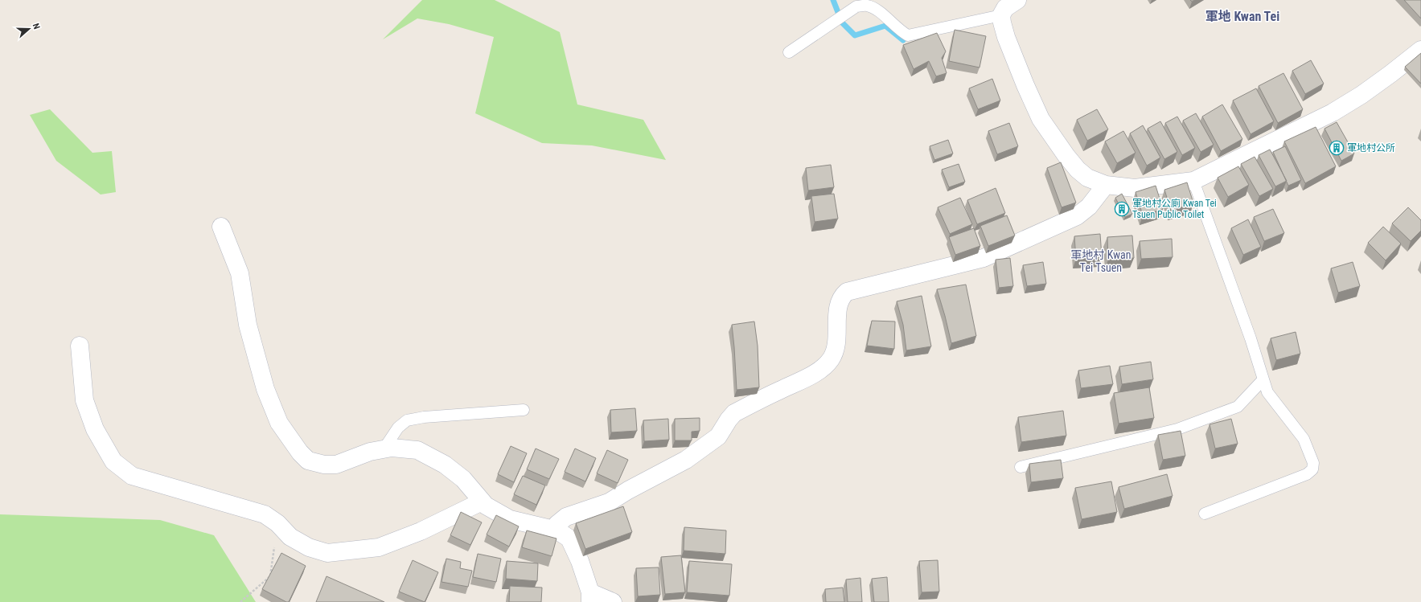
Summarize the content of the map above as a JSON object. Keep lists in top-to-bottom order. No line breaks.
{"districts":["軍地 Kwan Tei","軍地村 Kwan Tei Tsuen"],"places":{"building":["軍地村公所","軍地村公廁 Kwan Tei Tsuen Public Toilet"]},"north":"right"}
